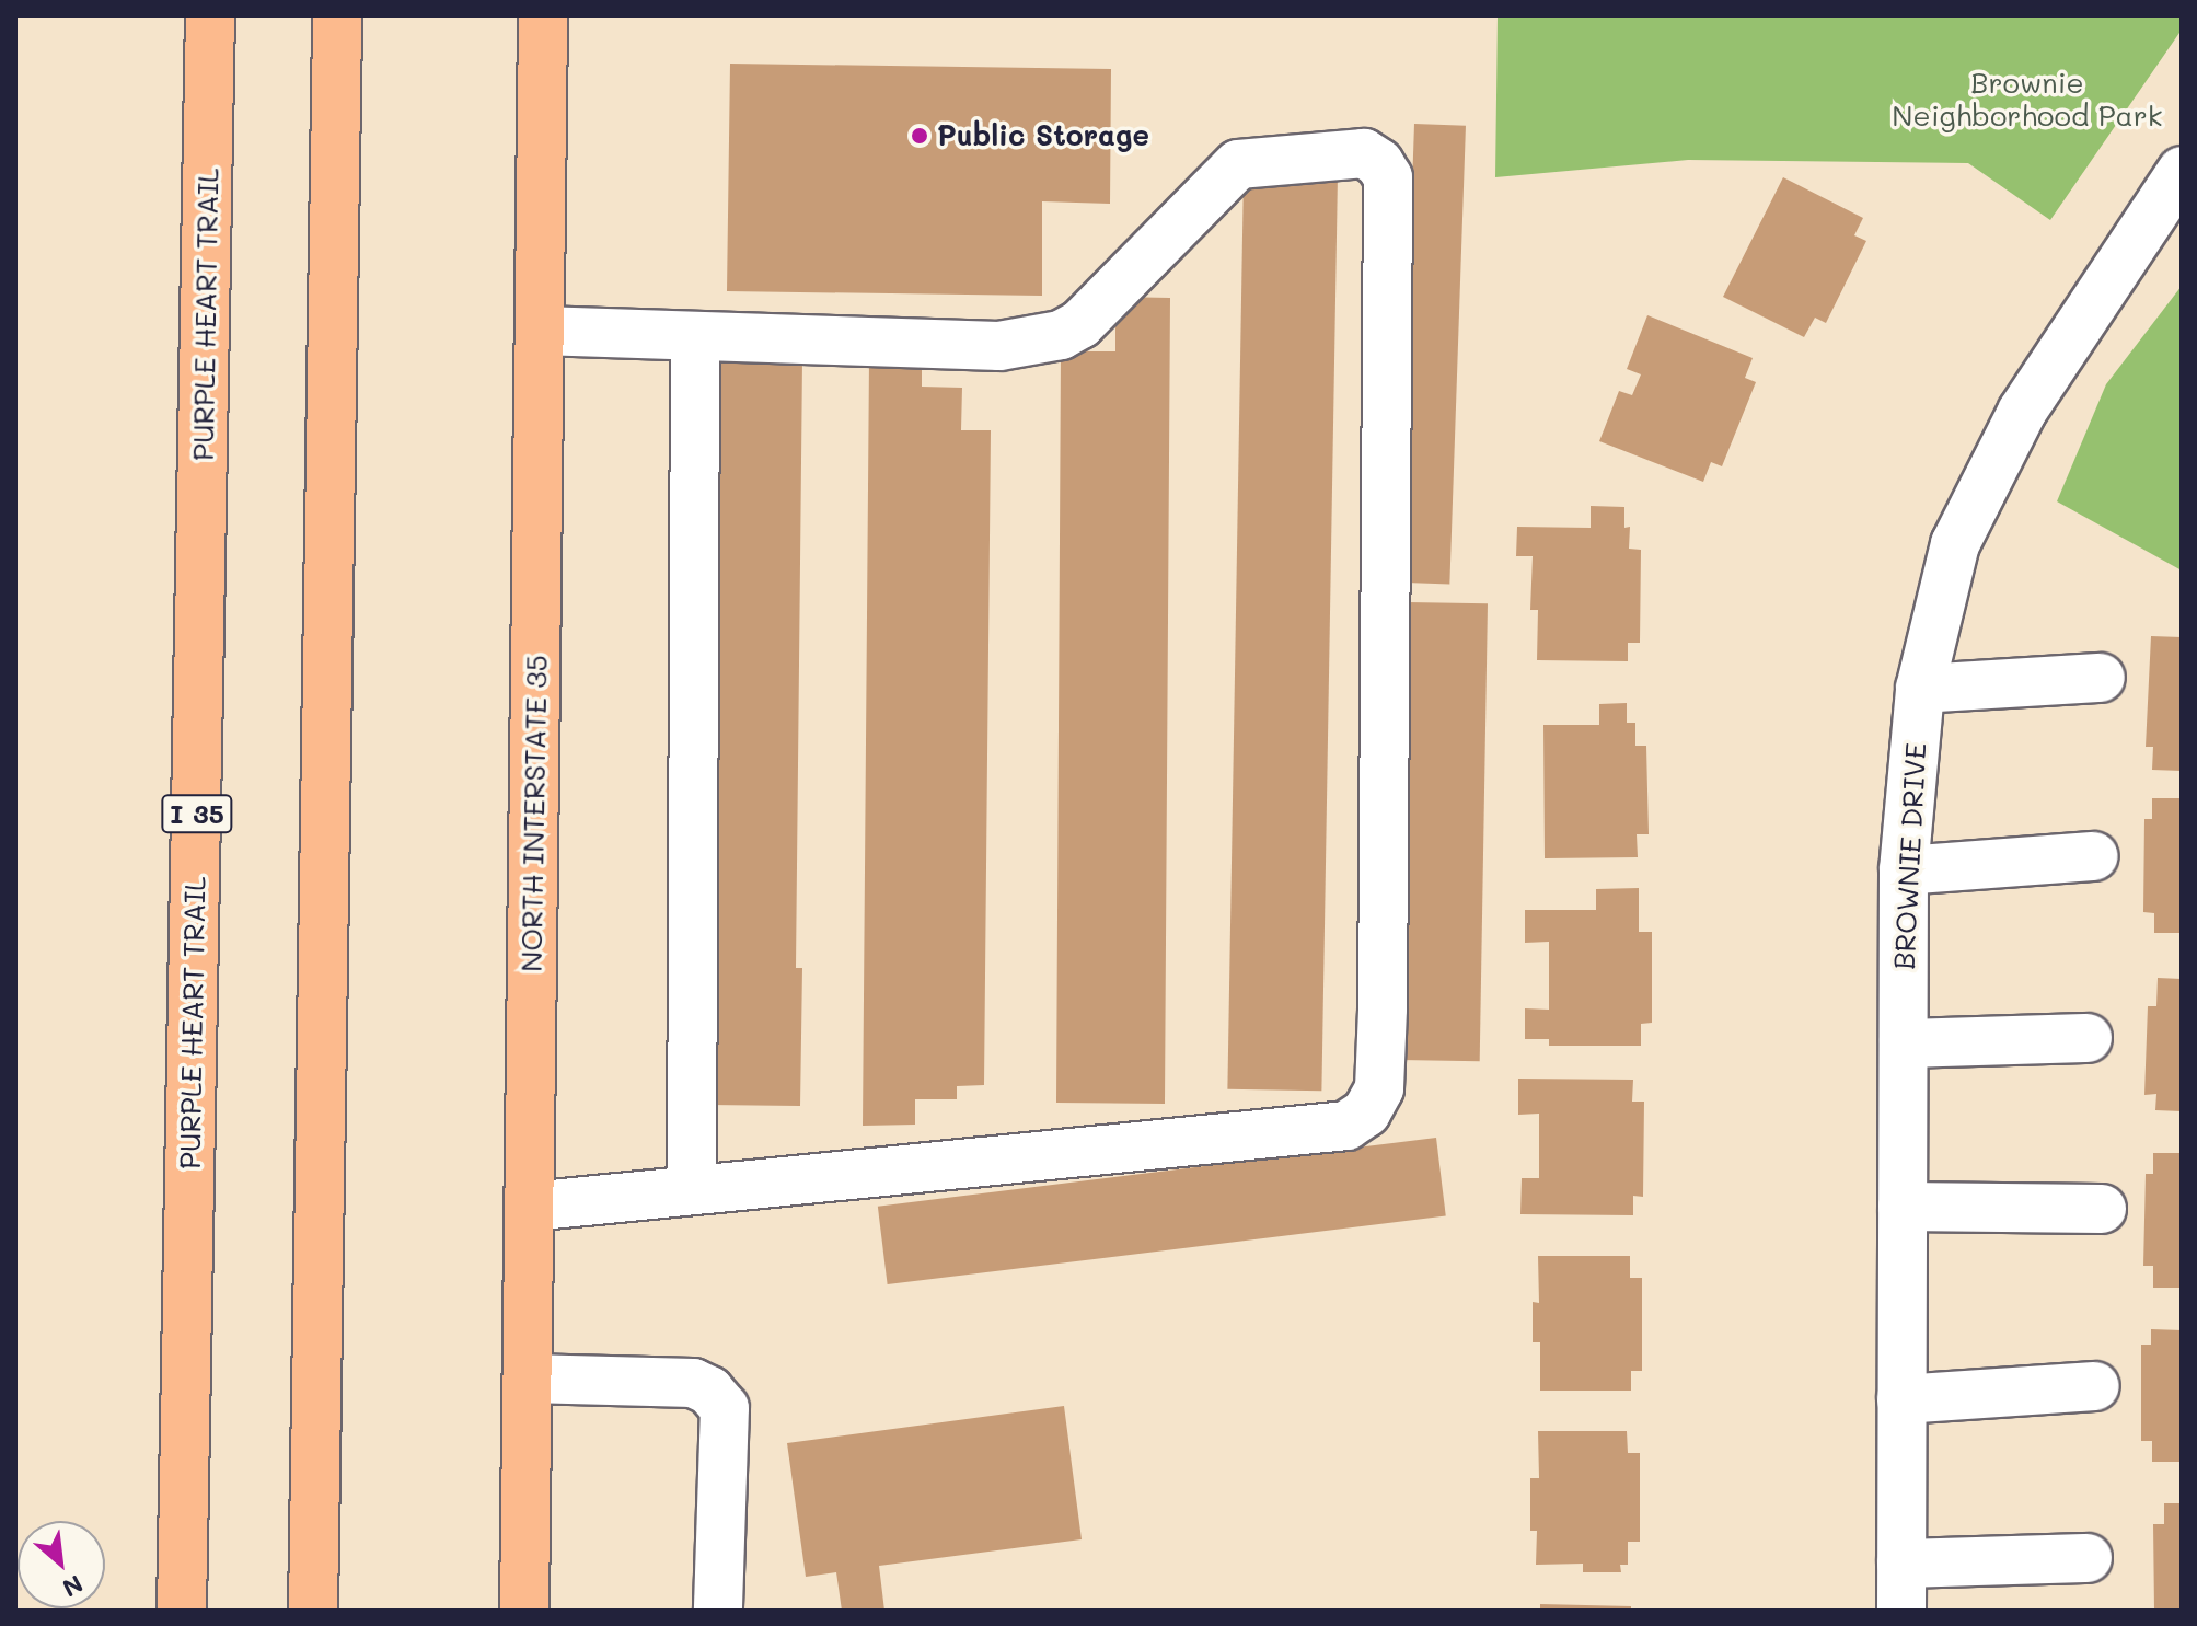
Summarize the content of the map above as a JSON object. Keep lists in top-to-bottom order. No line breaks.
{"streets":{"main road":["PURPLE HEART TRAIL","I 35","NORTH INTERSTATE 35"],"street":["BROWNIE DRIVE"]},"parks":["Brownie Neighborhood Park"],"places":["Public Storage"],"north":"bottom right"}
